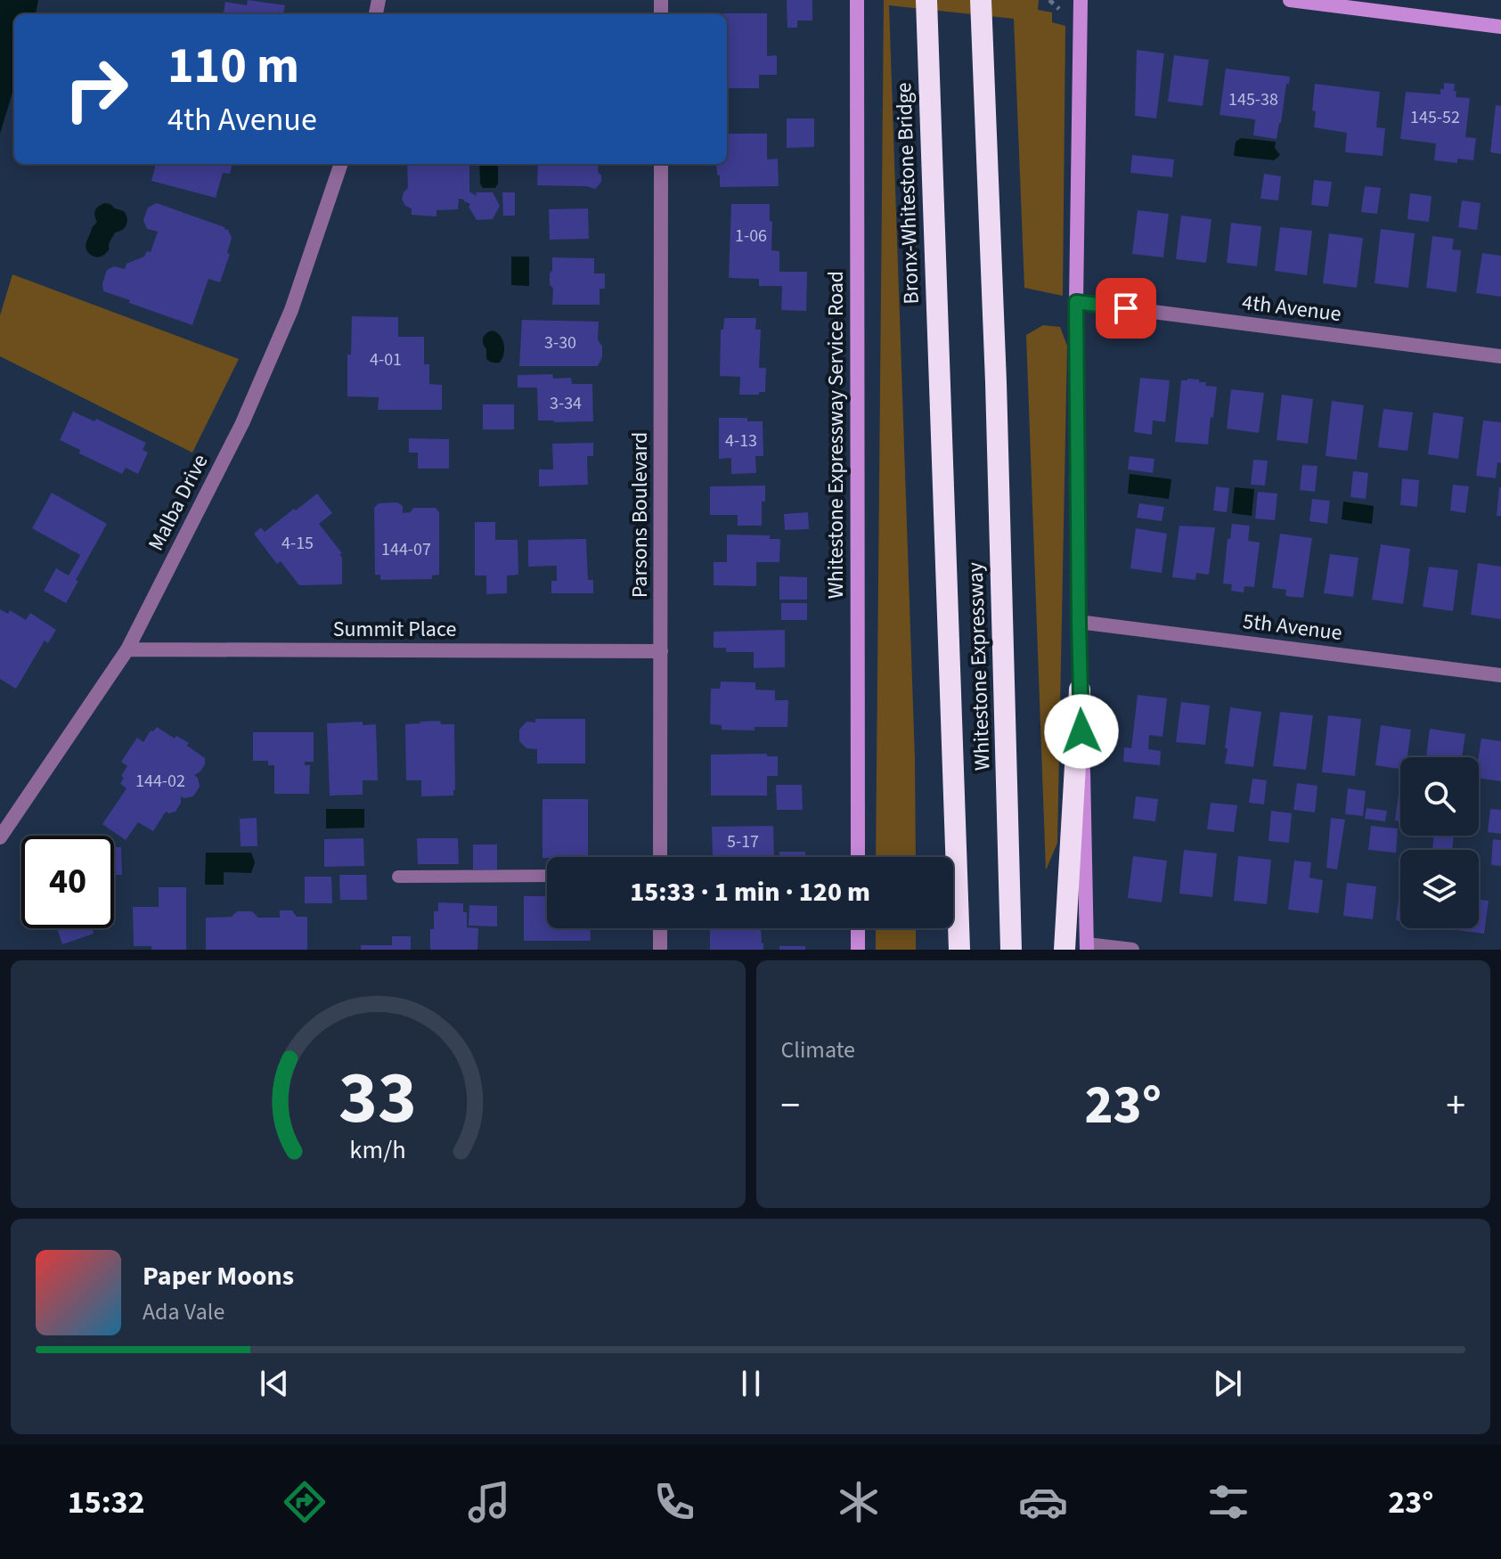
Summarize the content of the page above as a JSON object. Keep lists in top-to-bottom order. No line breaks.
{"streets":{"highway":["Bronx-Whitestone Bridge","Whitestone Expressway"],"street":["4th Avenue","Whitestone Expressway Service Road","Malba Drive","Parsons Boulevard","5th Avenue","Summit Place"]},"crossings":[["Bronx-Whitestone Bridge","Whitestone Expressway"],["Malba Drive","Summit Place"],["Parsons Boulevard","Summit Place"]],"house_numbers":["145-38","145-52","1-06","3-30","4-01","3-34","4-13","4-15","144-07","144-02","5-17"],"page":{"turn":["110 m","4th Avenue"],"limit":"40","trip":"15:33 · 1 min · 120 m","tile":"Climate","heat":["−","23°","+"],"song":["Paper Moons","Ada Vale"],"tabs":["15:32","23°"],"gauge":["33","km/h"]}}
